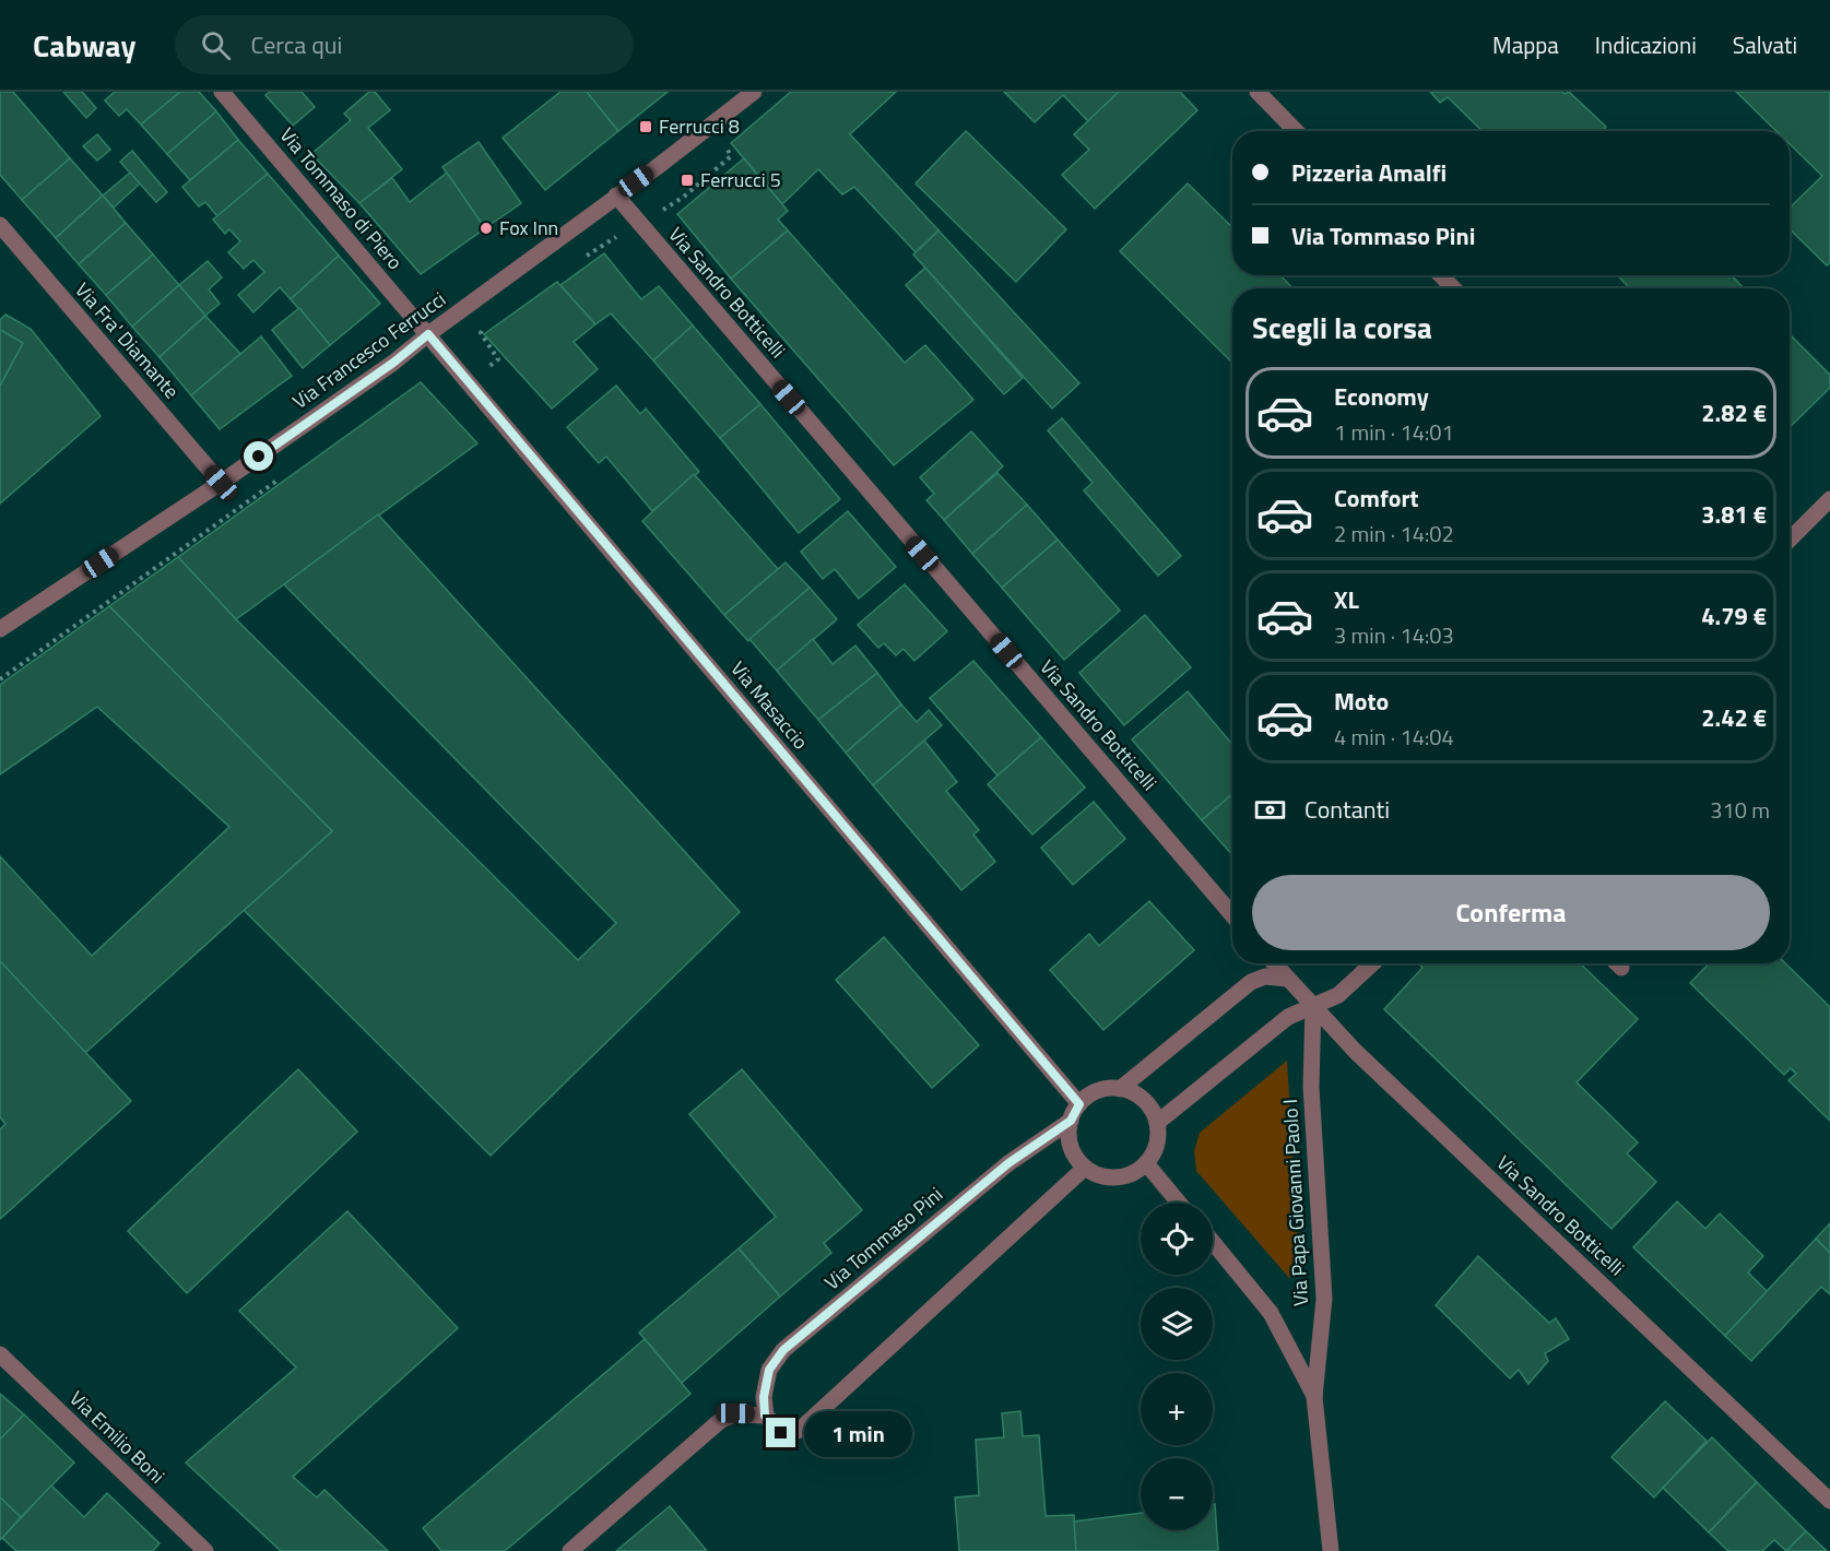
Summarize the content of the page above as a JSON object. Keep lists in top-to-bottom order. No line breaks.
{"streets":{"street":["Via Tommaso di Piero","Via Sandro Botticelli","Via Fra' Diamante","Via Francesco Ferrucci","Via Masaccio","Via Papa Giovanni Paolo I","Via Tommaso Pini","Via Emilio Boni"]},"crossings":[["Via Tommaso di Piero","Via Francesco Ferrucci"],["Via Tommaso di Piero","Via Masaccio"],["Via Sandro Botticelli","Via Francesco Ferrucci"],["Via Sandro Botticelli","Via Papa Giovanni Paolo I"],["Via Fra' Diamante","Via Francesco Ferrucci"],["Via Francesco Ferrucci","Via Masaccio"],["Via Masaccio","Via Tommaso Pini"]],"places":{"transit":["Ferrucci 8","Ferrucci 5"],"other":["Fox Inn"]},"page":{"header":"Cabway","search":"Cerca qui","nav":["Mappa","Indicazioni","Salvati"],"banner":["Pizzeria Amalfi","Via Tommaso Pini"],"heading":"Scegli la corsa","list":[{"name":"Economy","note":"1 min · 14:01","value":"2.82 €"},{"name":"Comfort","note":"2 min · 14:02","value":"3.81 €"},{"name":"XL","note":"3 min · 14:03","value":"4.79 €"},{"name":"Moto","note":"4 min · 14:04","value":"2.42 €"}],"pay":["Contanti","310 m"],"buttons":"Conferma","map_buttons":["+","−"],"bubble":"1 min"}}
